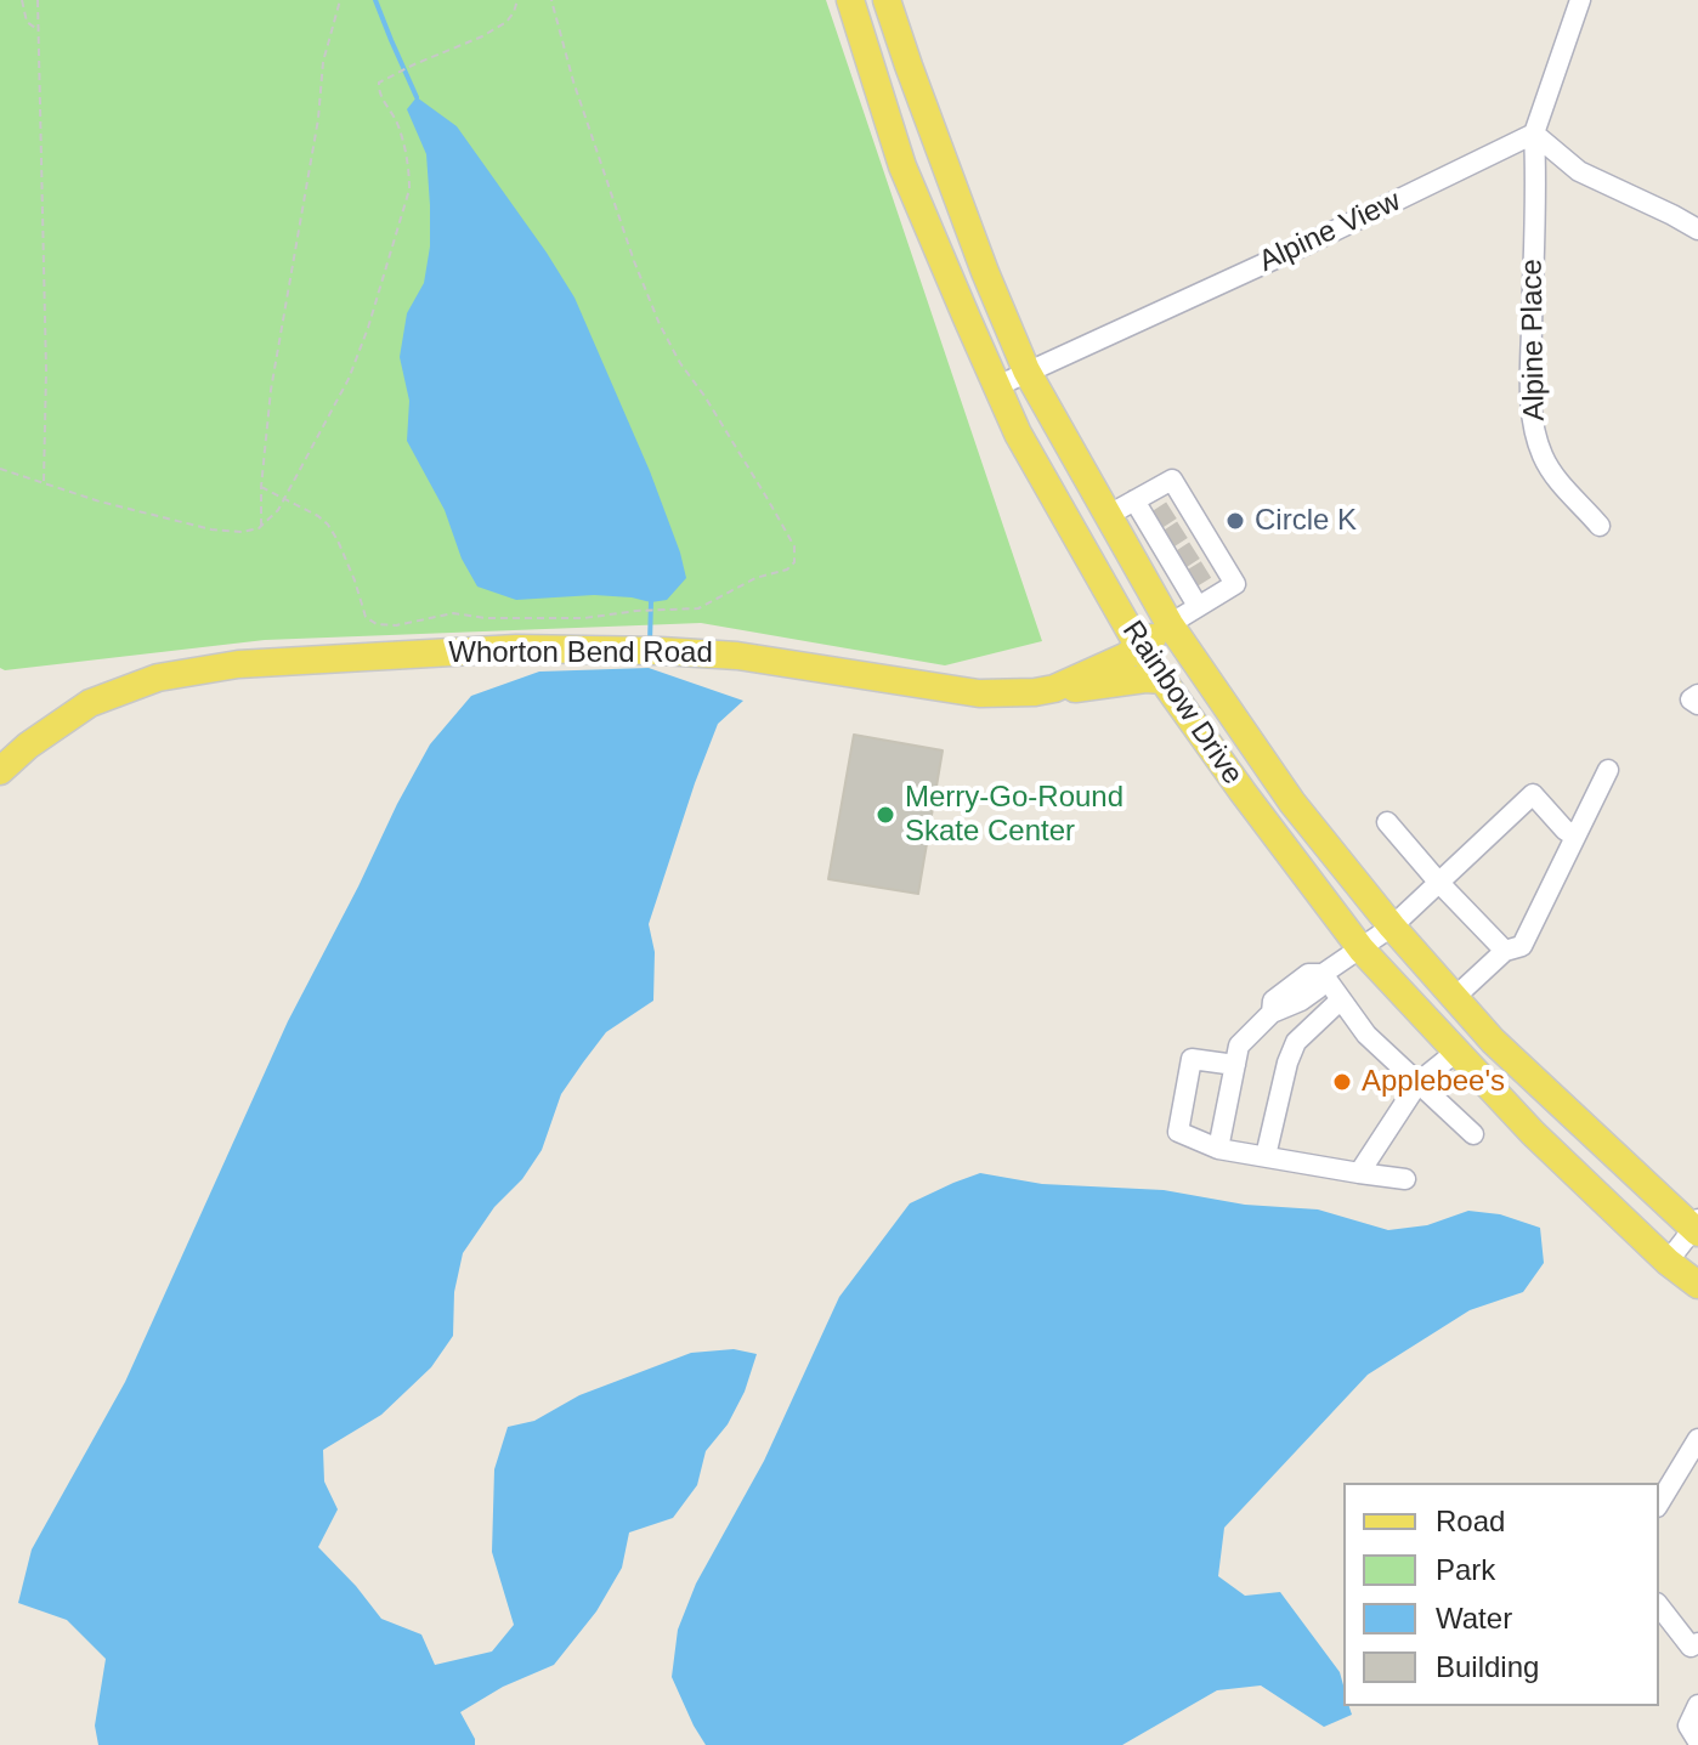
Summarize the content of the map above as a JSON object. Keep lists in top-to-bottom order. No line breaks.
{"streets":{"main road":["Whorton Bend Road","Rainbow Drive"],"street":["Alpine View","Alpine Place"]},"crossings":[["Alpine View","Alpine Place"],["Alpine View","Rainbow Drive"],["Whorton Bend Road","Rainbow Drive"]],"places":["Circle K","Merry-Go-Round Skate Center","Applebee's"],"legend":["Road","Park","Water","Building"]}
